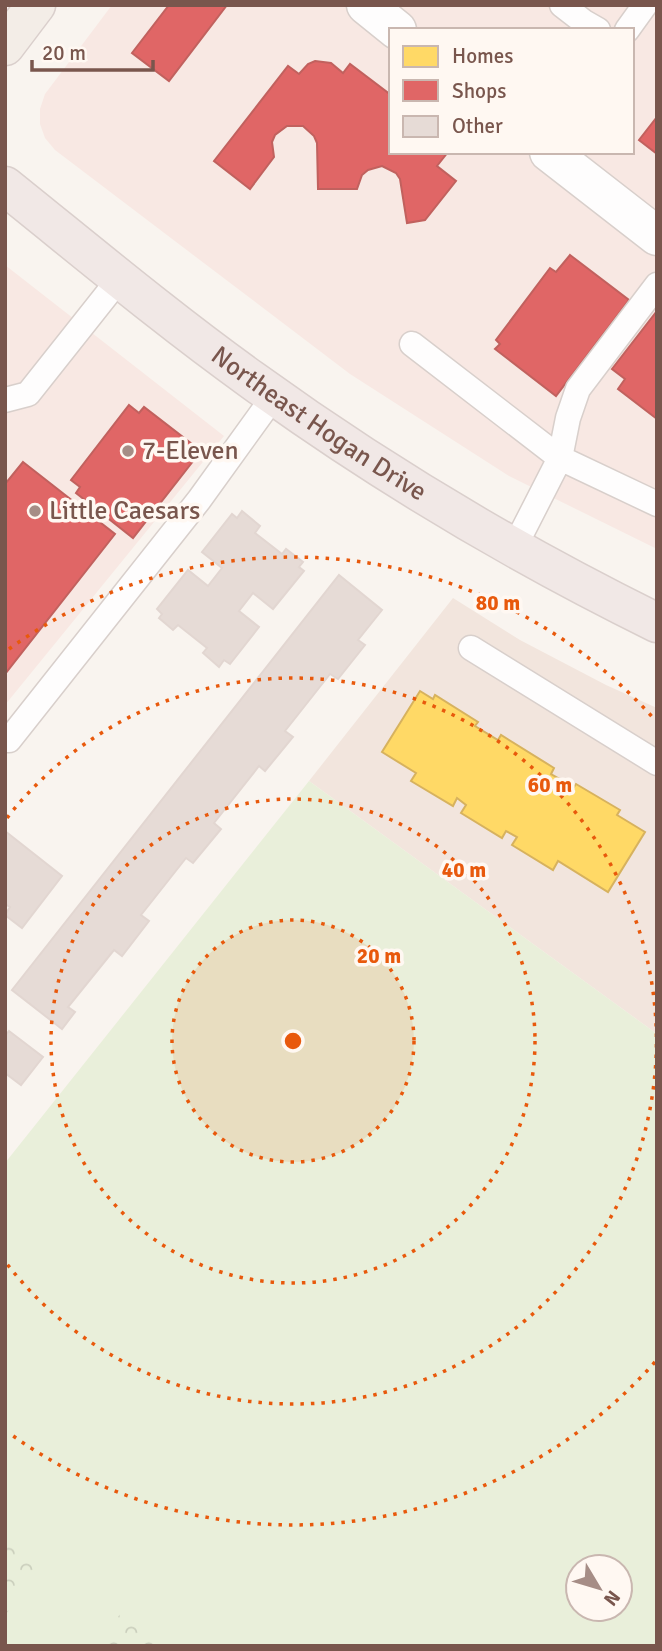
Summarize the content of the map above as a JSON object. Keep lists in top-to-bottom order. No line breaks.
{"streets":{"highway":["Northeast Hogan Drive"]},"places":["7-Eleven","Little Caesars"],"legend":["Homes","Shops","Other"],"scale_bar":"20 m","north":"bottom right","rings":["80 m","60 m","40 m","20 m"]}
